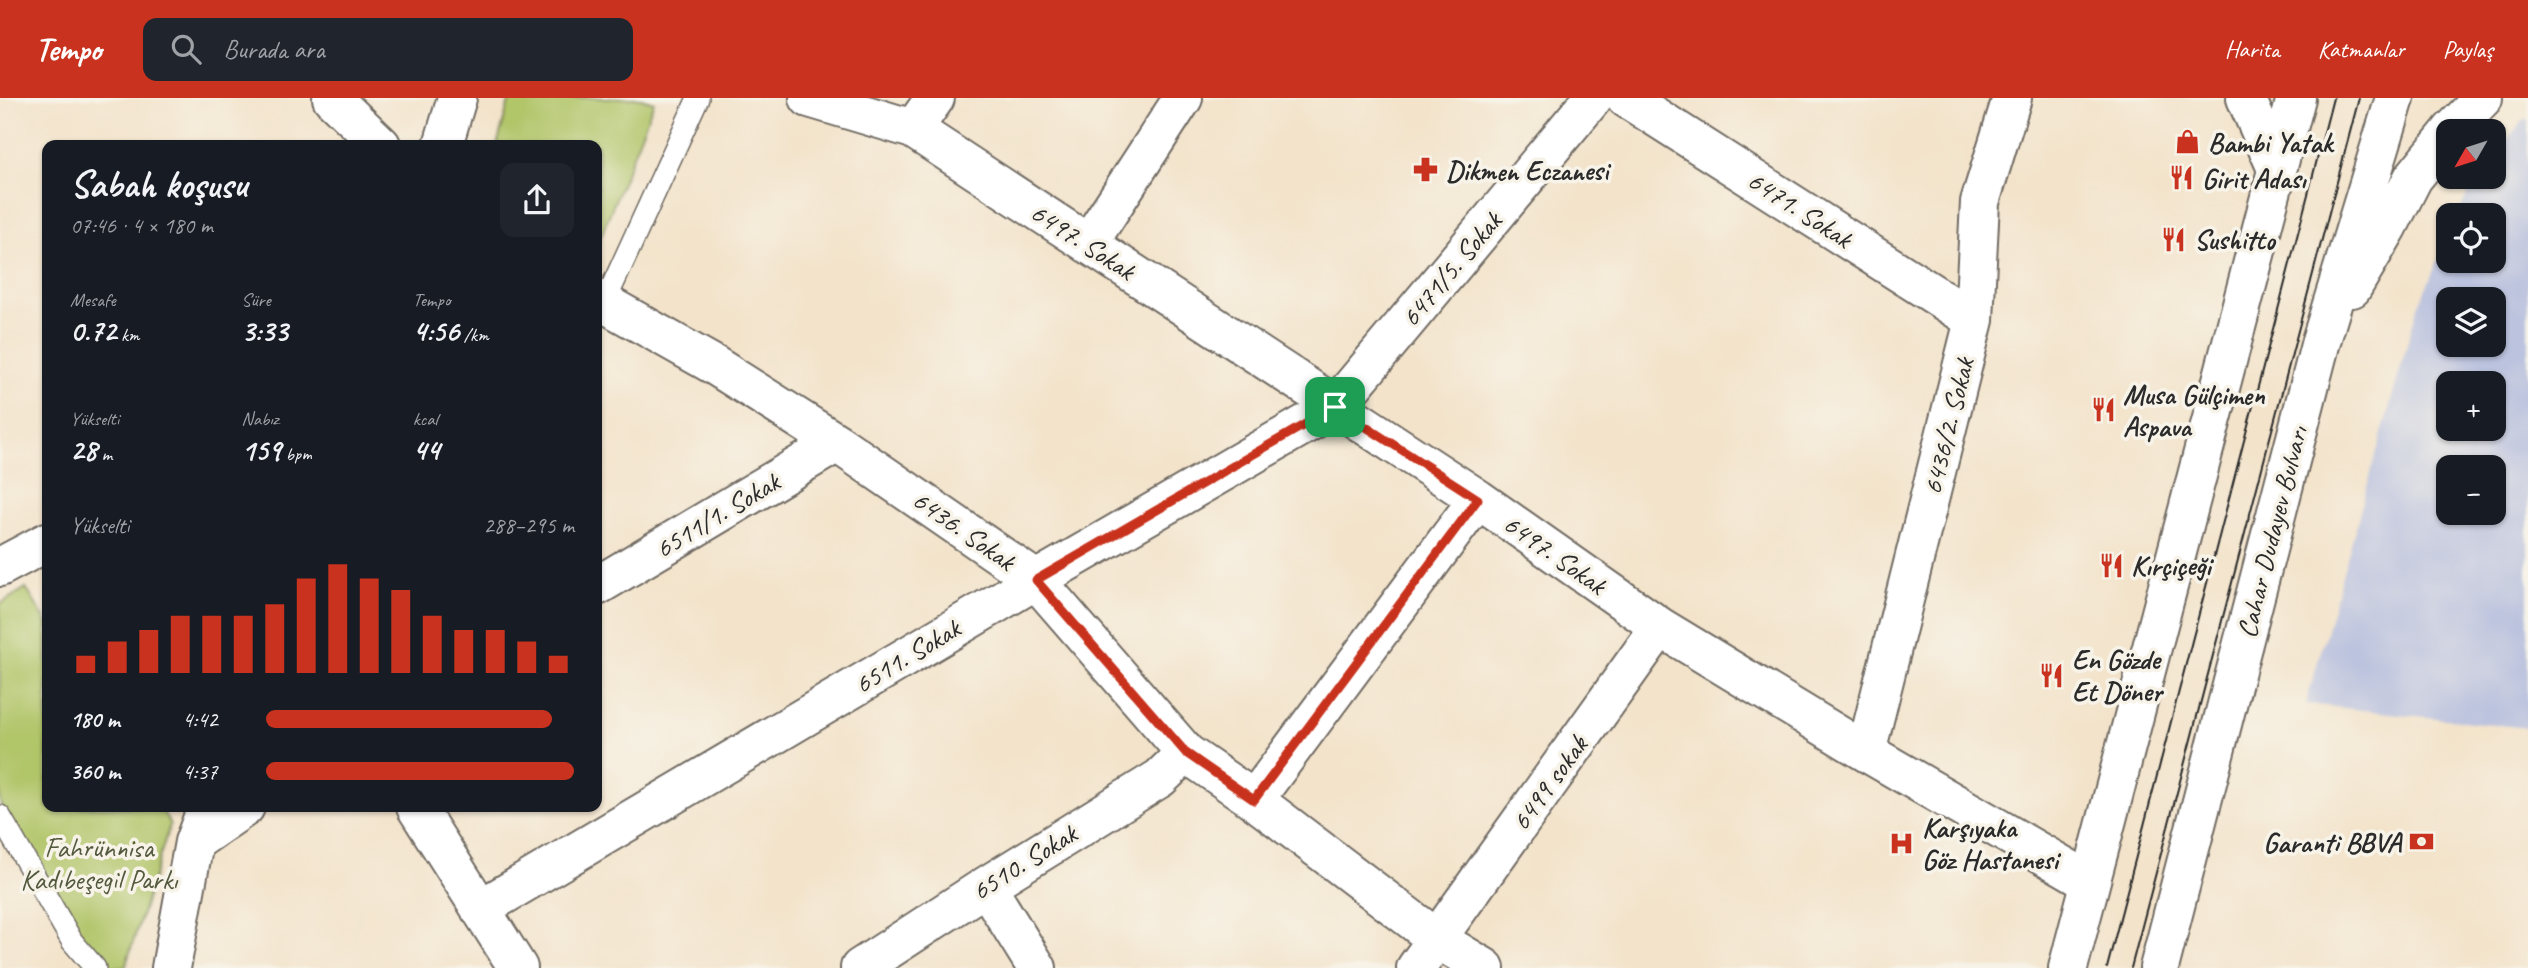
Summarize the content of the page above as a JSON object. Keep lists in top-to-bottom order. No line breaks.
{"streets":{"street":["6471. Sokak","6497. Sokak","6471/5. Sokak","6436/2. Sokak","6511/1. Sokak","6436. Sokak","Cahar Dudayev Bulvarı","6511. Sokak","6499 sokak","6510. Sokak"]},"crossings":[["6471. Sokak","6436/2. Sokak"],["6497. Sokak","6471/5. Sokak"],["6497. Sokak","6436/2. Sokak"],["6497. Sokak","6511. Sokak"],["6497. Sokak","6499 sokak"],["6471/5. Sokak","6511. Sokak"],["6511/1. Sokak","6436. Sokak"],["6436. Sokak","6511. Sokak"],["6436. Sokak","6499 sokak"],["6436. Sokak","6510. Sokak"]],"parks":["Fahrünnisa Kadıbeşegil Parkı"],"places":{"shop":["Bambi Yatak"],"pharmacy":["Dikmen Eczanesi"],"restaurant":["Girit Adası","Sushitto","Musa Gülçimen Aspava","Kırçiçeği","En Gözde Et Döner"],"bank":["Garanti BBVA"],"hospital":["Karşıyaka Göz Hastanesi"]},"north":"bottom left","page":{"header":"Tempo","search":"Burada ara","nav":["Harita","Katmanlar","Paylaş"],"map_buttons":["+","−"],"heading":["Sabah koşusu","07:46 · 4 × 180 m"],"stats":[["Mesafe","0.72 km"],["Süre","3:33"],["Tempo","4:56 /km"],["Yükselti","28 m"],["Nabız","159 bpm"],["kcal","44"]],"chart":["Yükselti","288–295 m"],"list":[{"name":"180 m","note":"4:42"},{"name":"360 m","note":"4:37"}]}}
